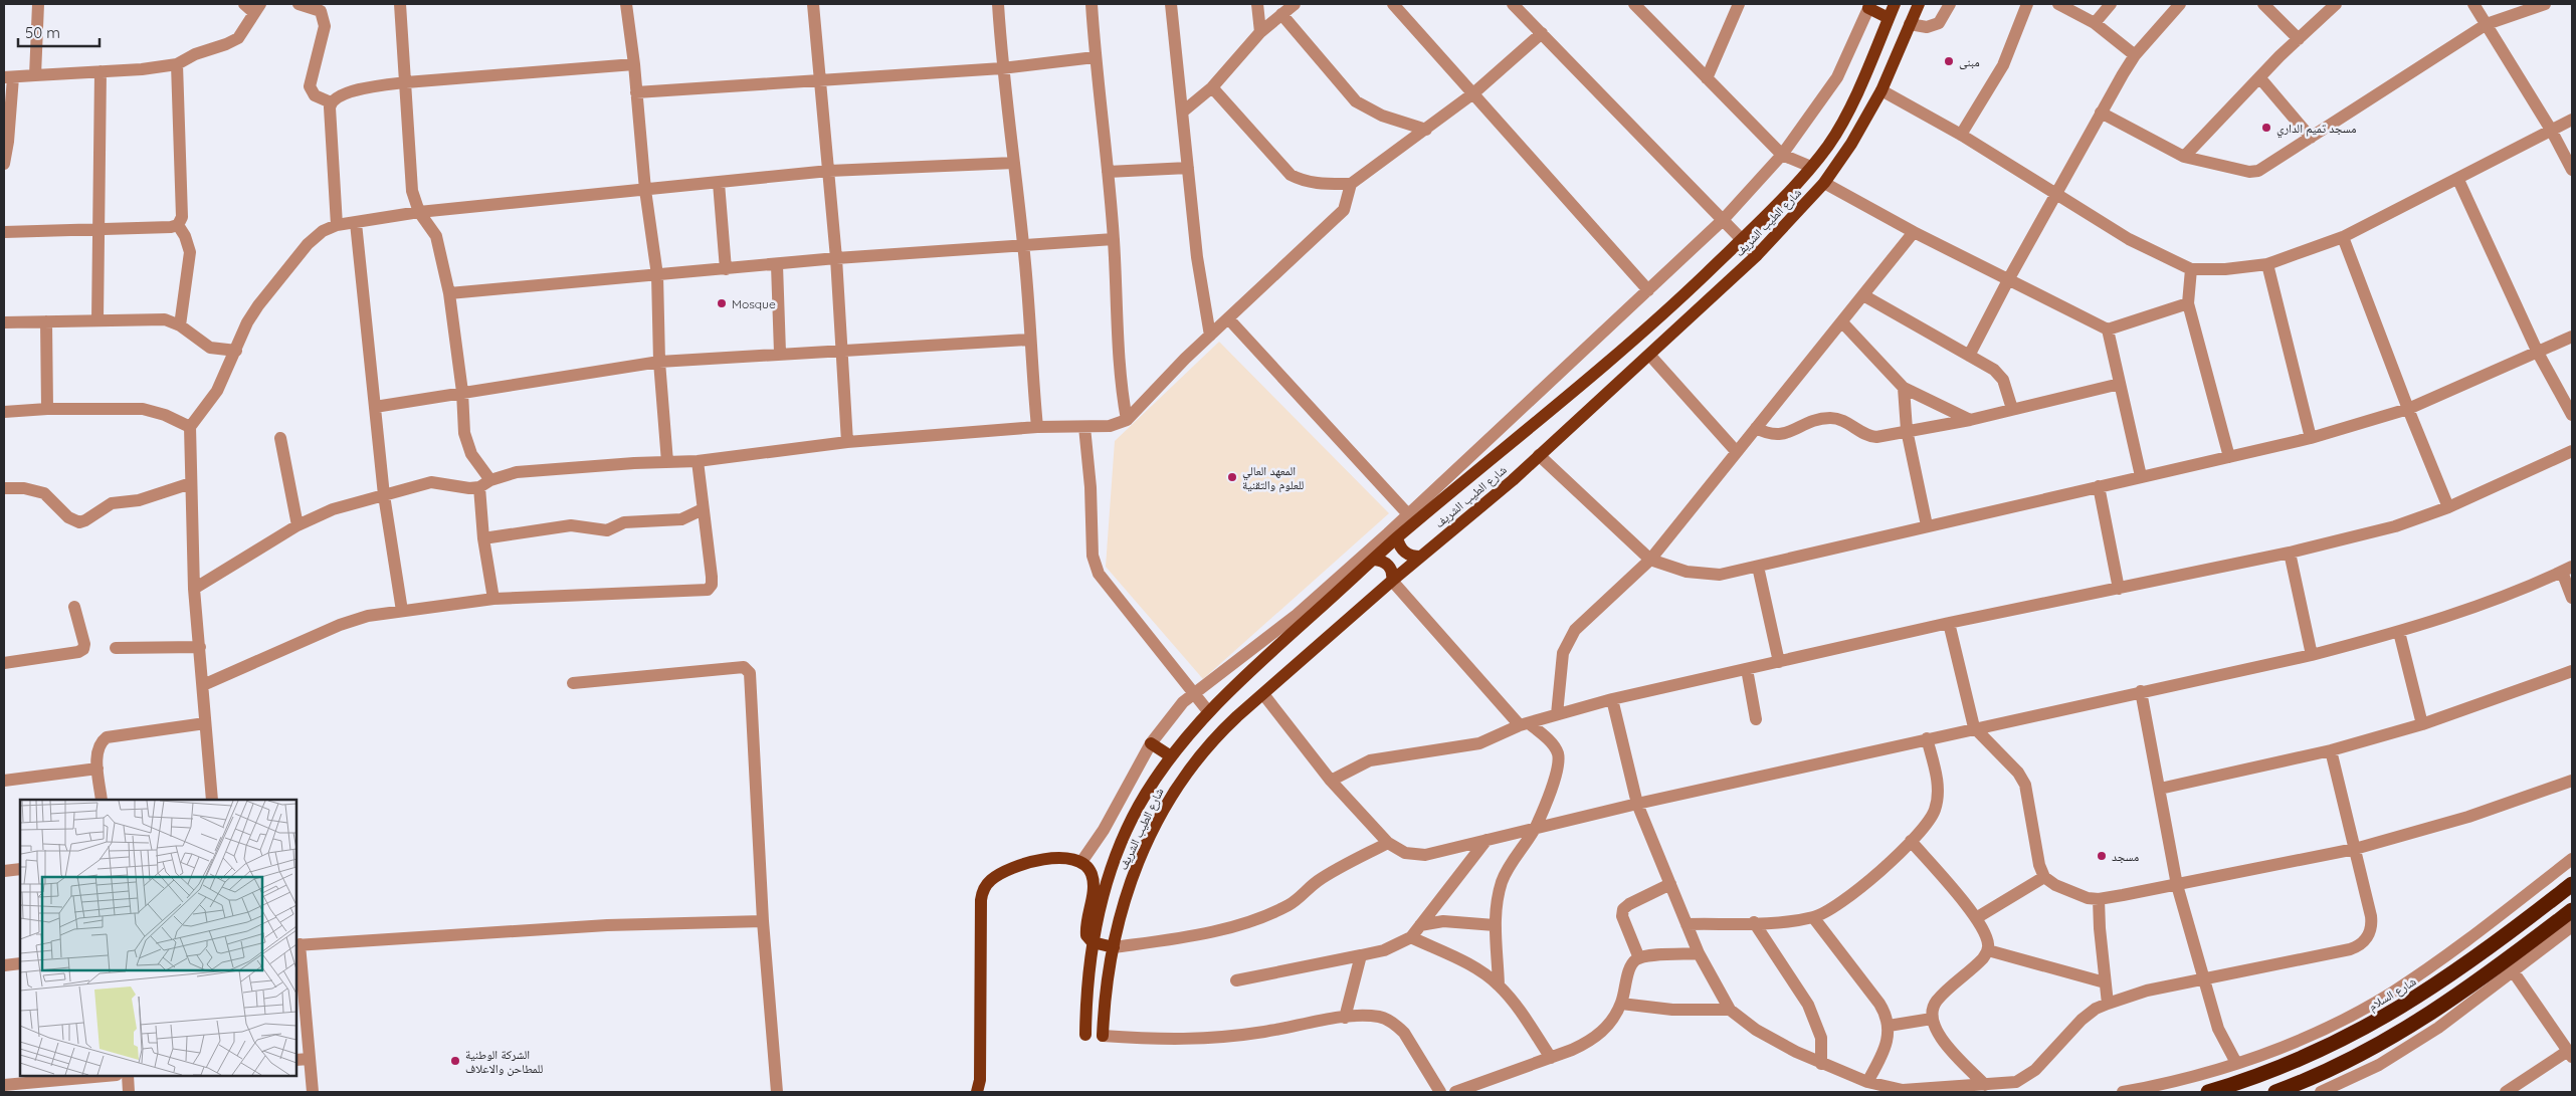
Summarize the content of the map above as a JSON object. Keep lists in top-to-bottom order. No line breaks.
{"streets":{"highway":["شارع السلام"],"main road":["شارع الطيب الشريف"]},"places":["مبنى","مسجد تميم الداري","Mosque","المعهد العالي للعلوم والتقنية","مسجد","الشركة الوطنية للمطاحن والاعلاف"],"scale_bar":"50 m"}
